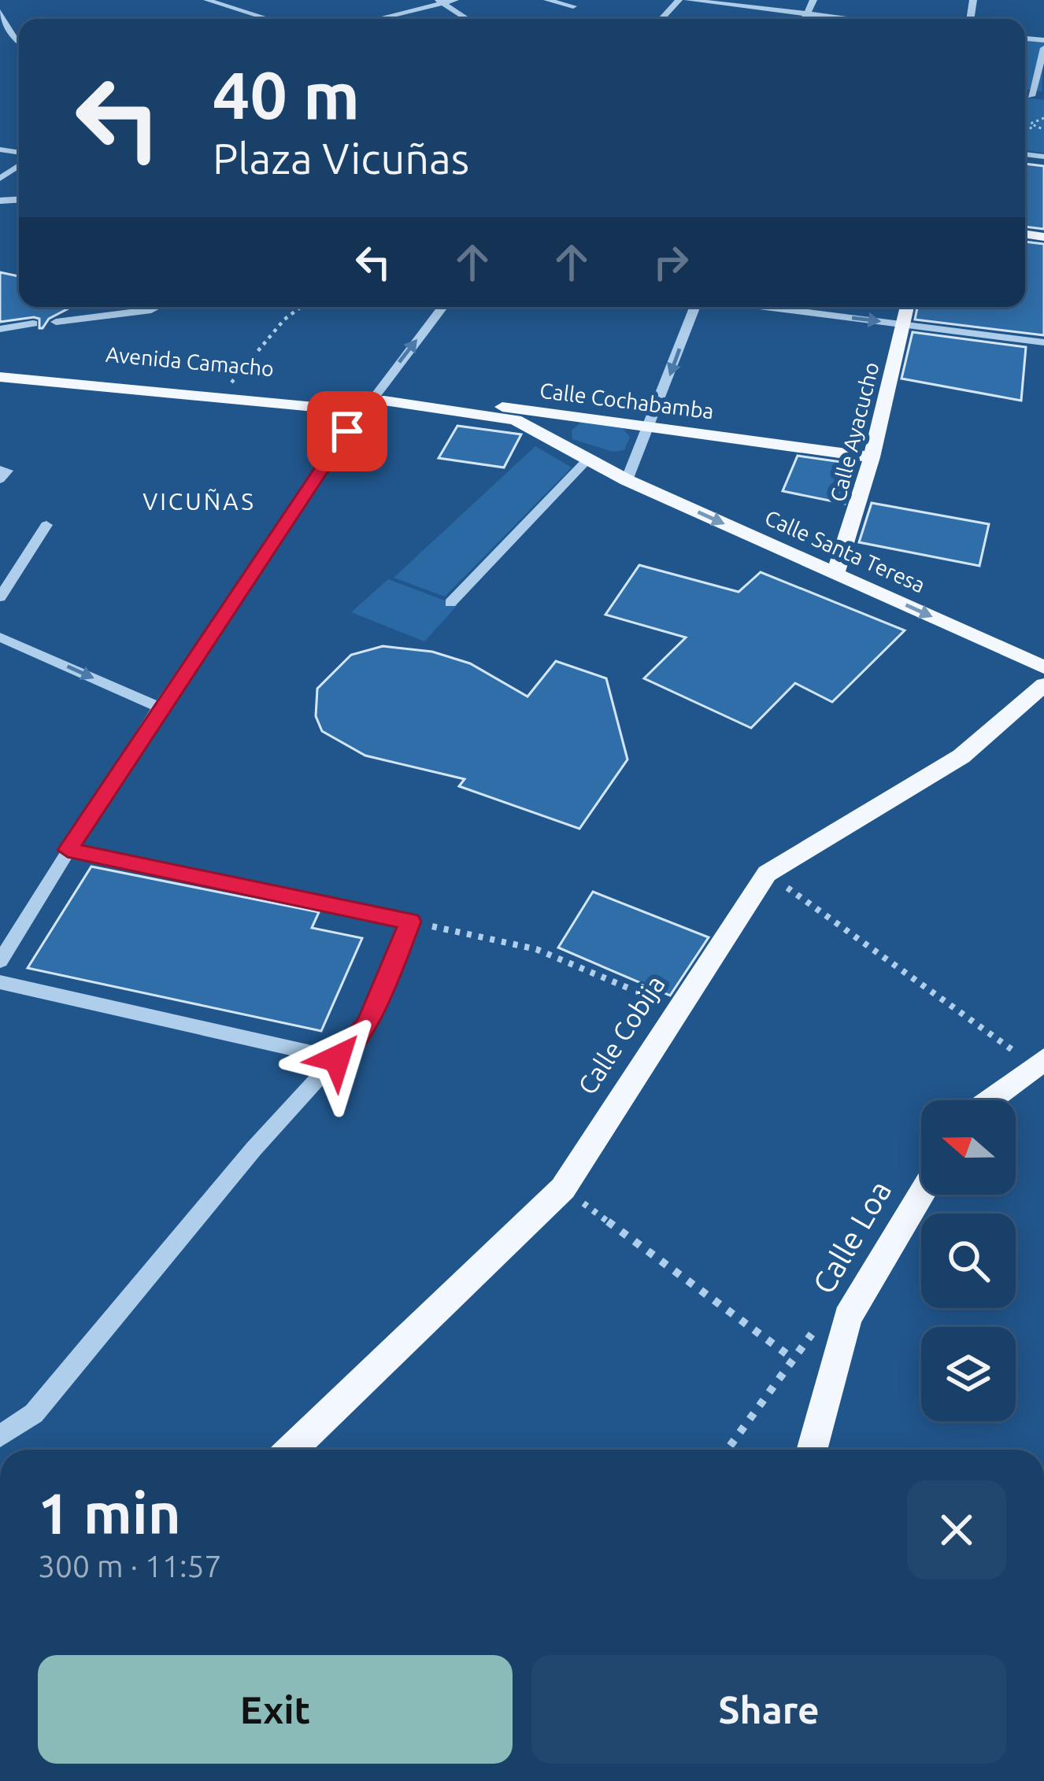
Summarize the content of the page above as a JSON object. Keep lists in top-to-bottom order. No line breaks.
{"streets":{"main road":["Avenida Camacho","Calle Cochabamba","Calle Ayacucho","Calle Santa Teresa","Calle Cobija","Calle Loa"]},"crossings":[["Avenida Camacho","Calle Cochabamba"],["Calle Cochabamba","Calle Ayacucho"],["Calle Cochabamba","Calle Santa Teresa"],["Calle Ayacucho","Calle Santa Teresa"]],"one_way":["Calle Santa Teresa"],"districts":["VICUÑAS"],"north":"left","page":{"turn":["40 m","Plaza Vicuñas"],"heading":["1 min","300 m · 11:57"],"buttons":["Exit","Share"]}}
